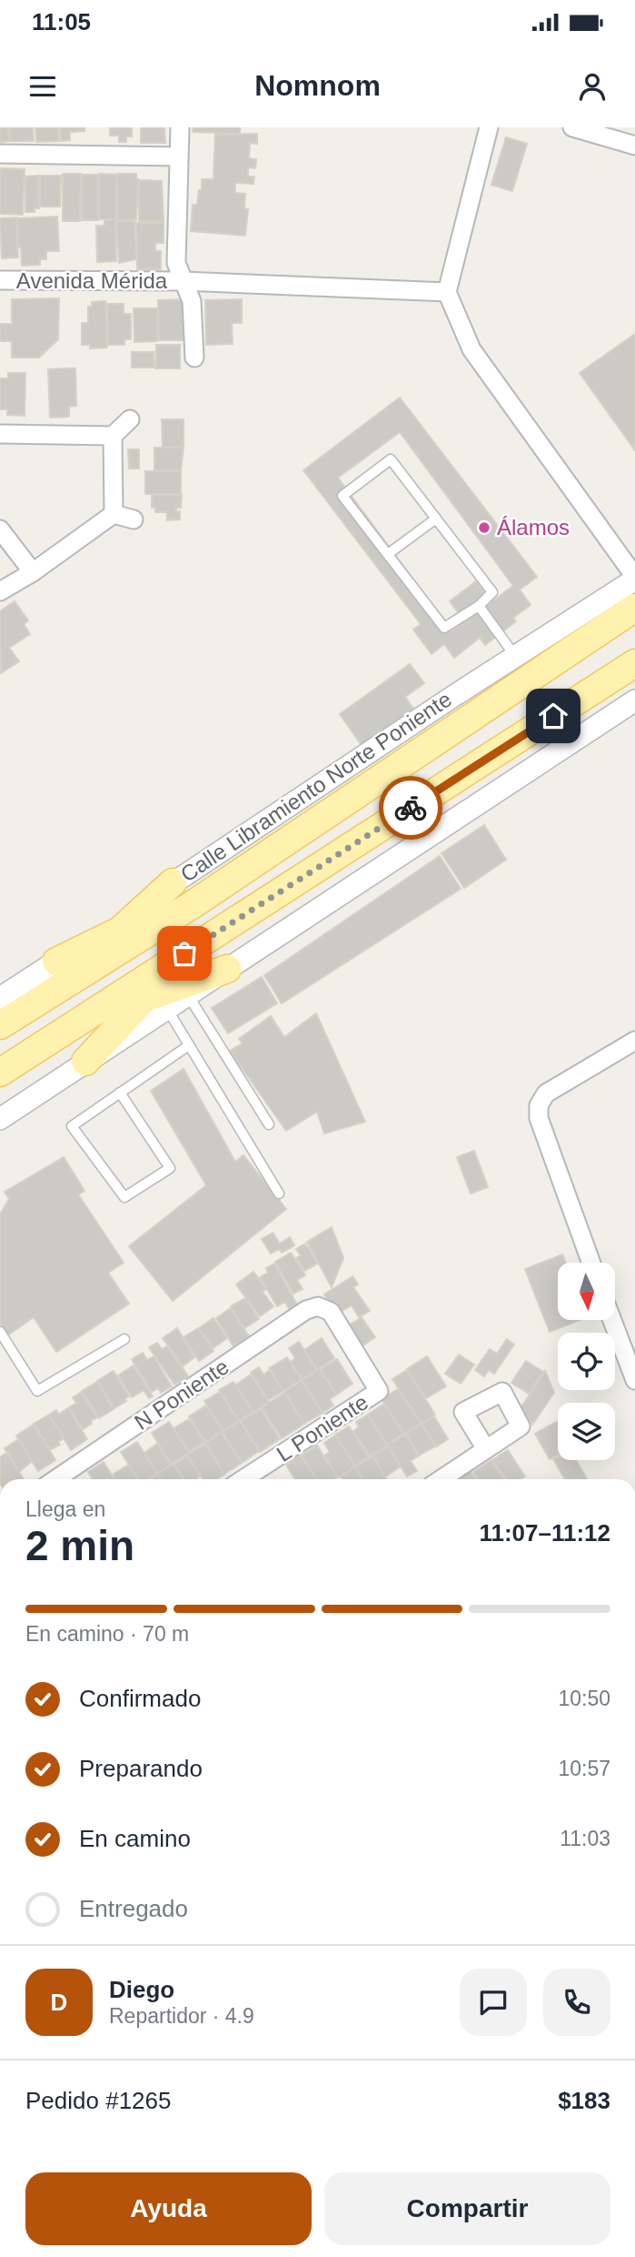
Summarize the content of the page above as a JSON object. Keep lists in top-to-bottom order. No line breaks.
{"streets":{"street":["Avenida Mérida","Calle Libramiento Norte Poniente","N Poniente","L Poniente"]},"crossings":[["N Poniente","L Poniente"]],"places":["Álamos"],"north":"bottom","page":{"status":"11:05","header":"Nomnom","heading":["2 min","Llega en","11:07–11:12"],"panel":["Diego","Repartidor · 4.9","Pedido #1265","$183"],"bar":"En camino · 70 m","list":[["Confirmado","10:50"],["Preparando","10:57"],["En camino","11:03"],"Entregado"],"round":"D","buttons":["Ayuda","Compartir"]}}
